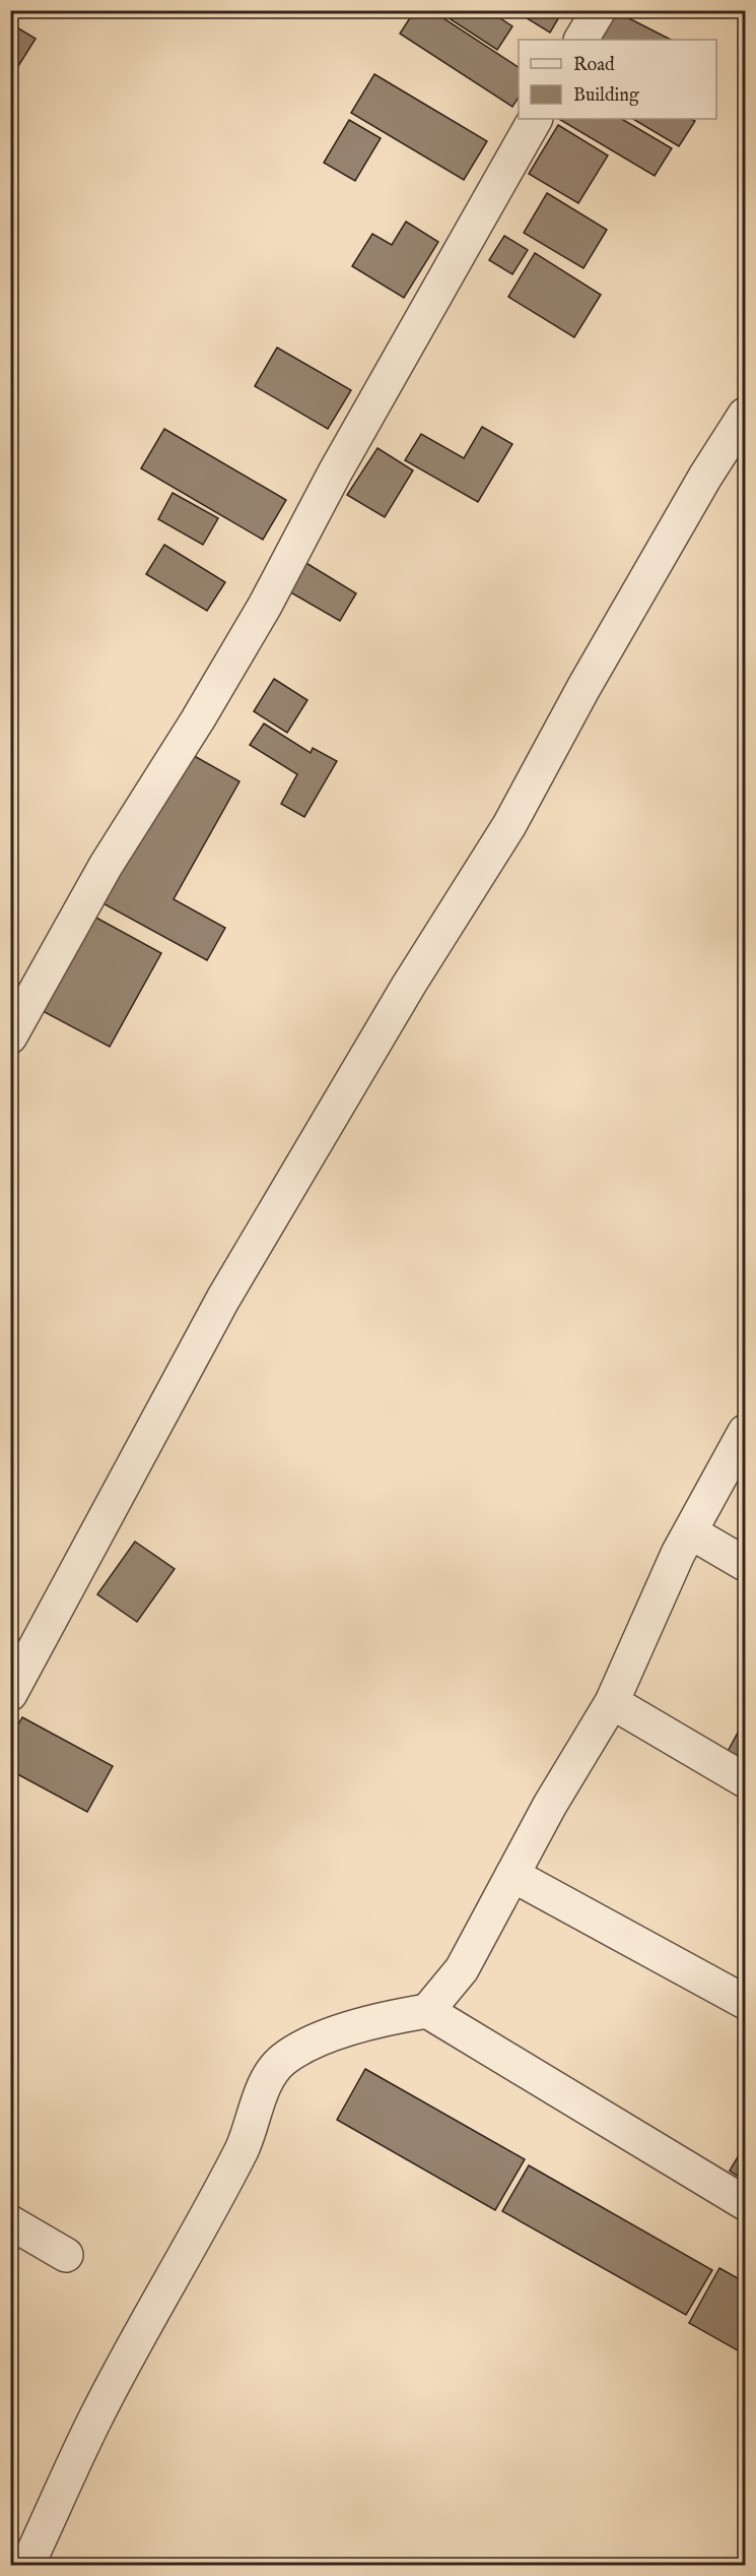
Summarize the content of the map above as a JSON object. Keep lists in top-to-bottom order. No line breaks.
{"legend":["Road","Building"]}
